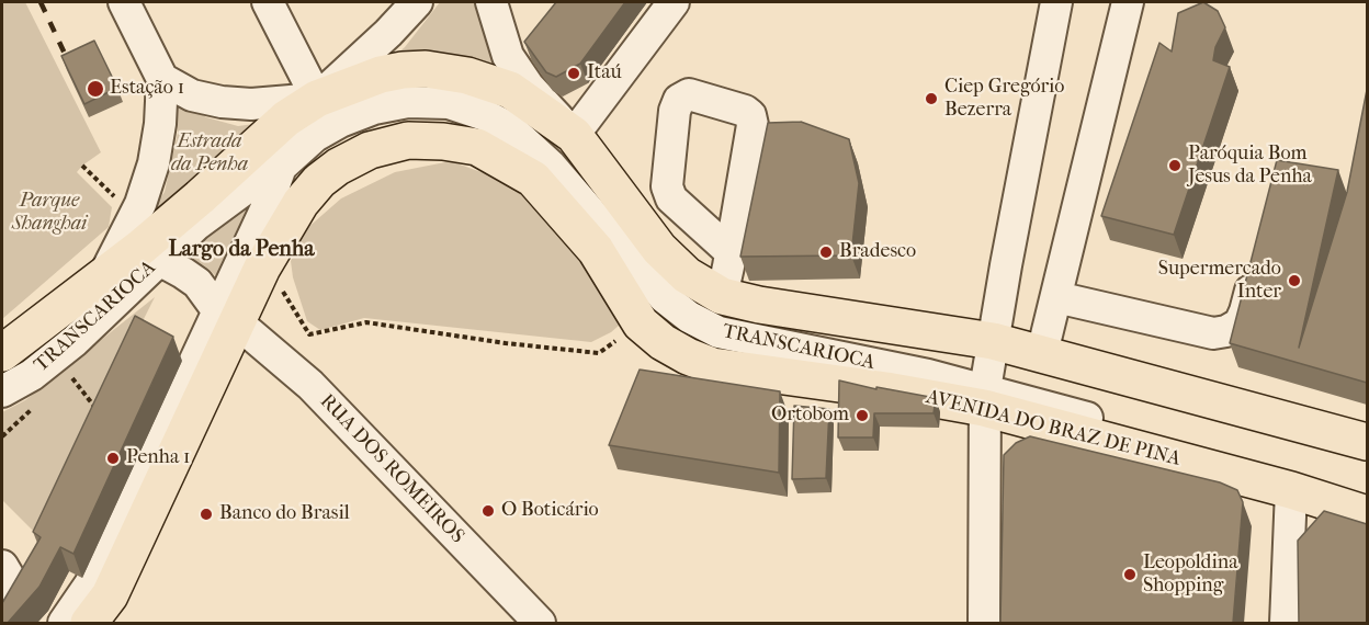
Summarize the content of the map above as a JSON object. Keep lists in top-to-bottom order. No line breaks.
{"streets":{"main road":["AVENIDA DO BRAZ DE PINA"],"street":["TRANSCARIOCA","RUA DOS ROMEIROS"]},"crossings":[["TRANSCARIOCA","AVENIDA DO BRAZ DE PINA"],["TRANSCARIOCA","RUA DOS ROMEIROS"],["AVENIDA DO BRAZ DE PINA","RUA DOS ROMEIROS"]],"districts":["Largo da Penha"],"parks":["Estrada da Penha","Parque Shanghai"],"places":["Itaú","Estação 1","Ciep Gregório Bezerra","Paróquia Bom Jesus da Penha","Bradesco","Supermercado Inter","Ortobom","Penha 1","O Boticário","Banco do Brasil","Leopoldina Shopping"]}
